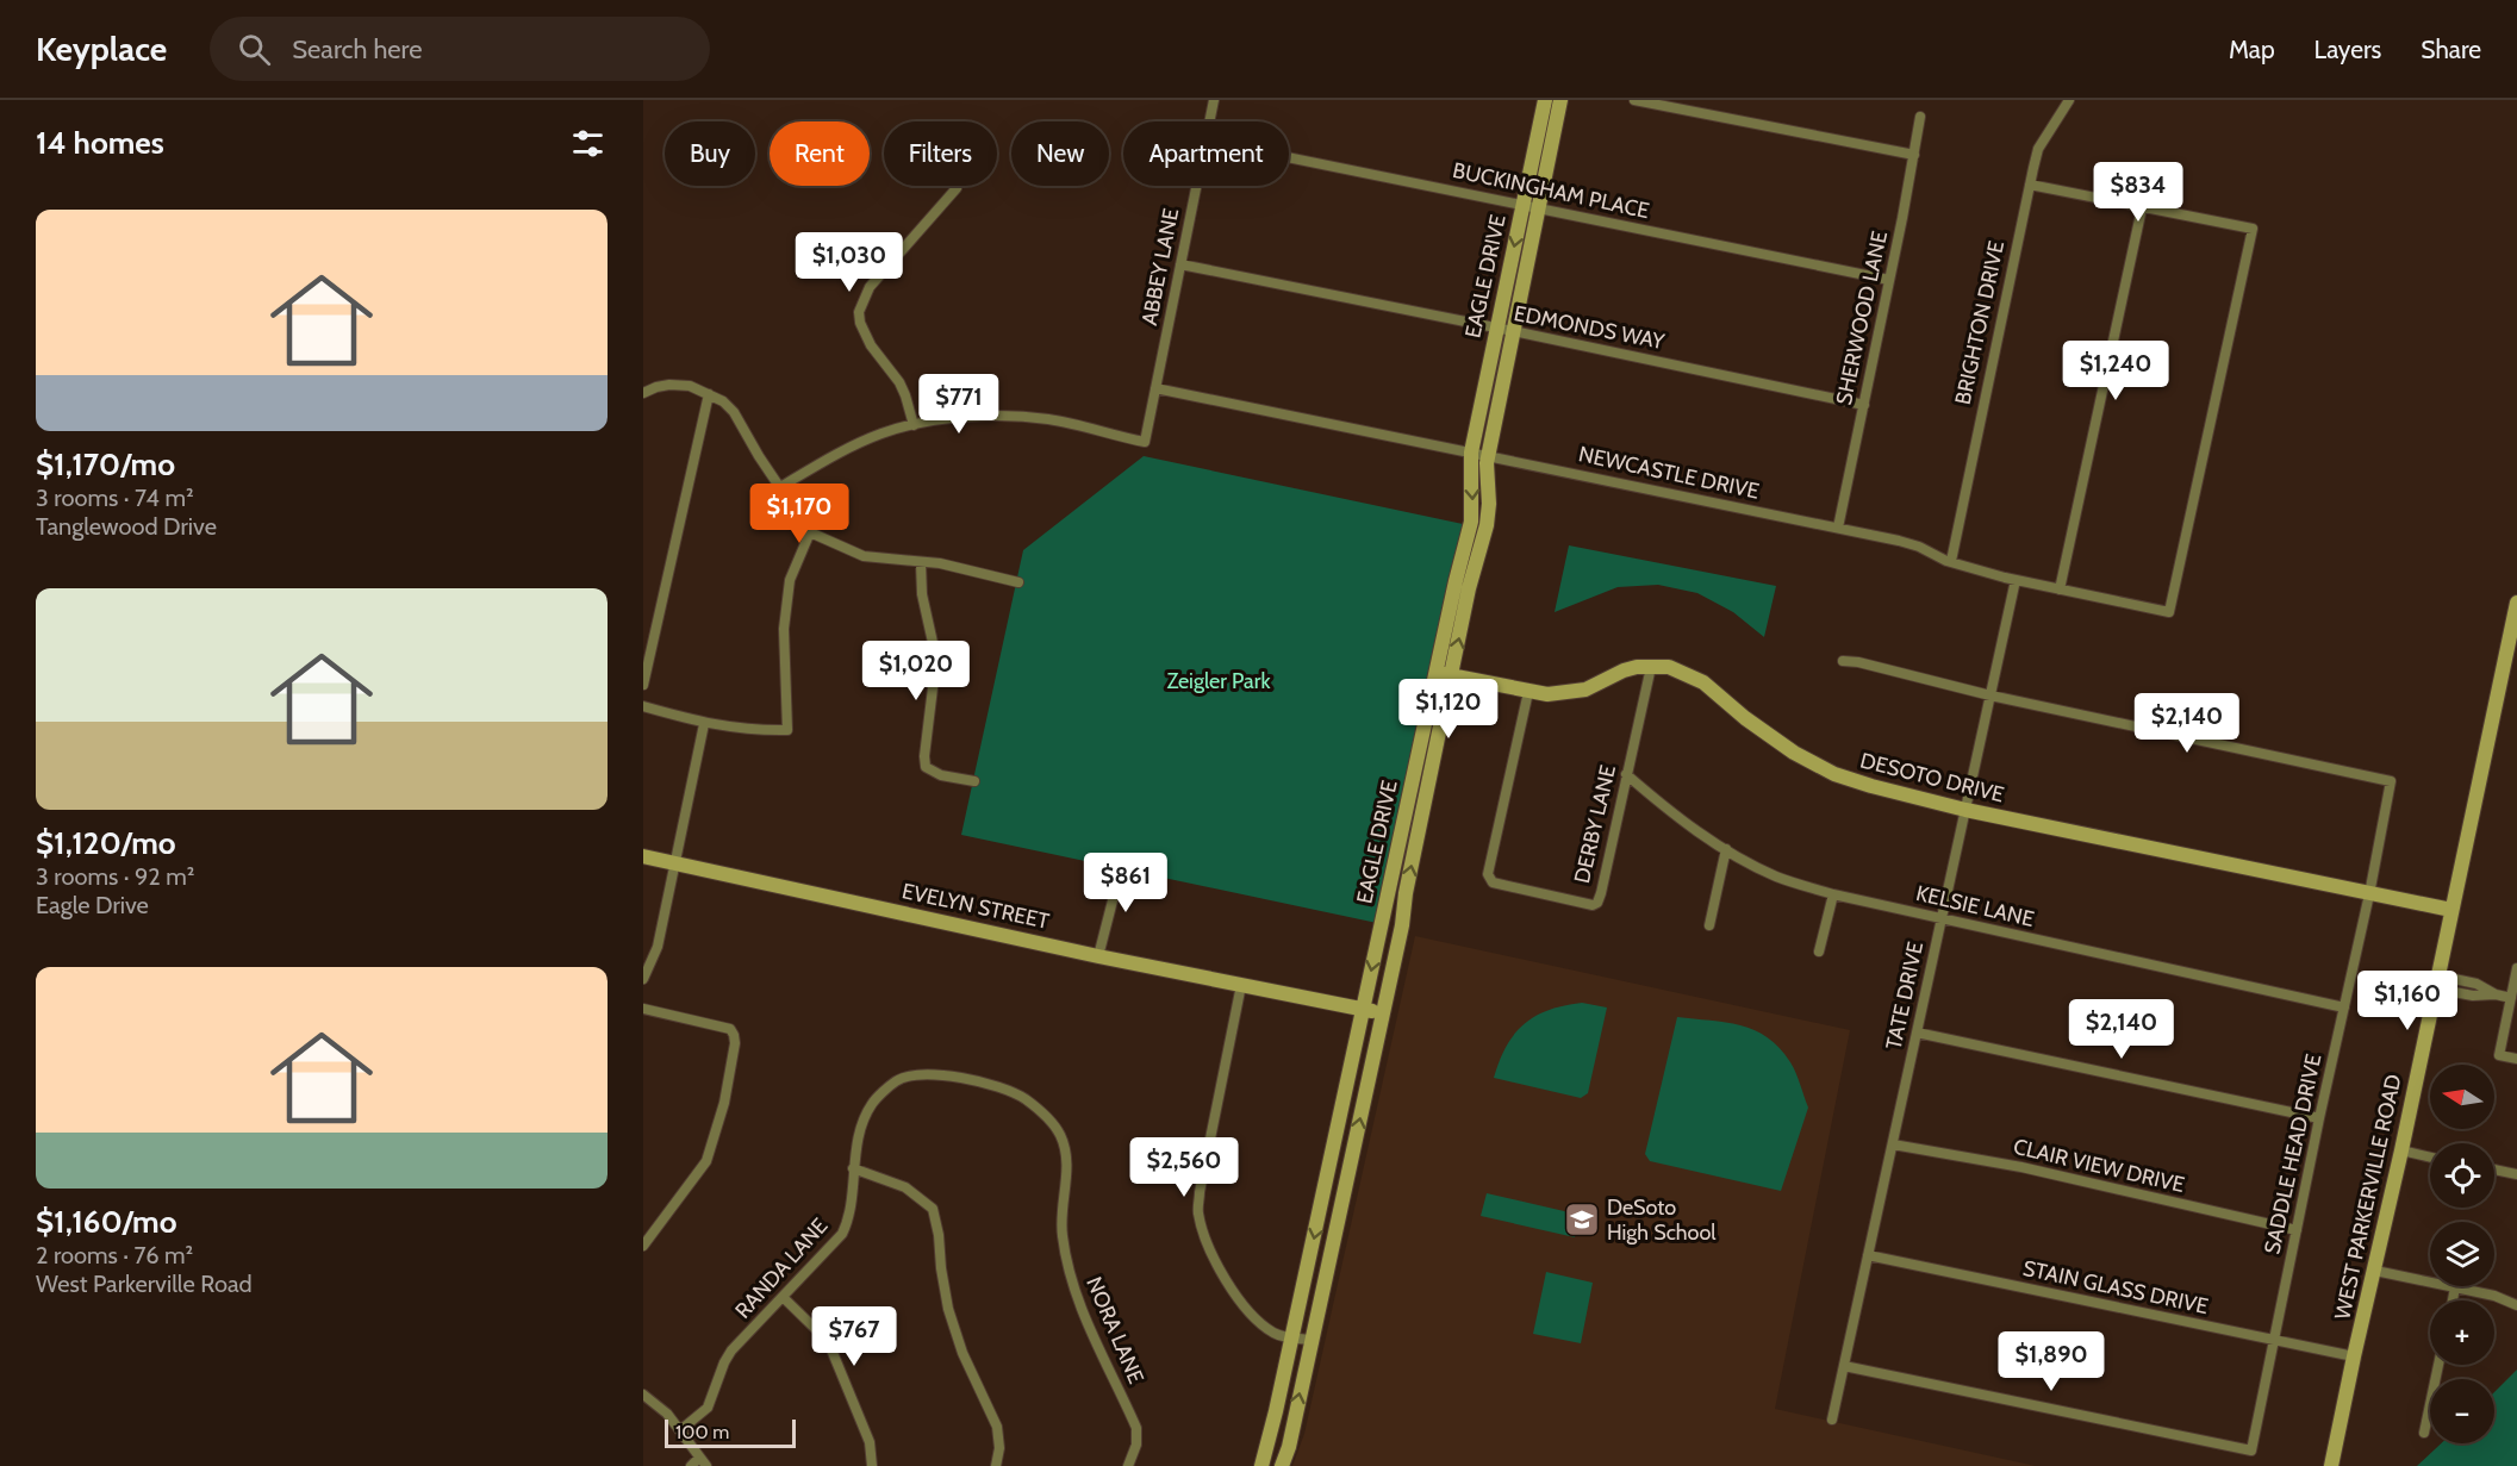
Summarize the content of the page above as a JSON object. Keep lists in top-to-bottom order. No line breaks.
{"streets":{"street":["BUCKINGHAM PLACE","ABBEY LANE","EAGLE DRIVE","SHERWOOD LANE","BRIGHTON DRIVE","EDMONDS WAY","NEWCASTLE DRIVE","DESOTO DRIVE","DERBY LANE","EVELYN STREET","KELSIE LANE","TATE DRIVE","SADDLE HEAD DRIVE","CLAIR VIEW DRIVE","WEST PARKERVILLE ROAD","RANDA LANE","STAIN GLASS DRIVE","NORA LANE"]},"crossings":[["BUCKINGHAM PLACE","EAGLE DRIVE"],["BUCKINGHAM PLACE","SHERWOOD LANE"],["ABBEY LANE","EDMONDS WAY"],["ABBEY LANE","NEWCASTLE DRIVE"],["EAGLE DRIVE","EDMONDS WAY"],["EAGLE DRIVE","NEWCASTLE DRIVE"],["EAGLE DRIVE","DESOTO DRIVE"],["EAGLE DRIVE","EVELYN STREET"],["SHERWOOD LANE","EDMONDS WAY"],["SHERWOOD LANE","NEWCASTLE DRIVE"],["BRIGHTON DRIVE","NEWCASTLE DRIVE"],["NEWCASTLE DRIVE","TATE DRIVE"],["DESOTO DRIVE","DERBY LANE"],["DESOTO DRIVE","TATE DRIVE"],["DESOTO DRIVE","SADDLE HEAD DRIVE"],["DESOTO DRIVE","WEST PARKERVILLE ROAD"],["DERBY LANE","KELSIE LANE"],["KELSIE LANE","TATE DRIVE"],["KELSIE LANE","SADDLE HEAD DRIVE"],["TATE DRIVE","SADDLE HEAD DRIVE"],["TATE DRIVE","CLAIR VIEW DRIVE"],["TATE DRIVE","STAIN GLASS DRIVE"],["SADDLE HEAD DRIVE","CLAIR VIEW DRIVE"],["SADDLE HEAD DRIVE","STAIN GLASS DRIVE"],["WEST PARKERVILLE ROAD","STAIN GLASS DRIVE"],["RANDA LANE","NORA LANE"]],"parks":["Zeigler Park"],"places":{"school or university":["DeSoto High School"]},"scale_bar":"100 m","north":"left","page":{"header":"Keyplace","search":"Search here","nav":["Map","Layers","Share"],"heading":"14 homes","chip":["Buy","Rent","Filters","New","Apartment"],"price":["$834","$1,030","$1,240","$771","$1,170","$1,020","$1,120","$2,140","$861","$1,160","$2,140","$2,560","$767","$1,890"],"list":[{"name":"$1,170/mo","note":"3 rooms · 74 m² · Tanglewood Drive"},{"name":"$1,120/mo","note":"3 rooms · 92 m² · Eagle Drive"},{"name":"$1,160/mo","note":"2 rooms · 76 m² · West Parkerville Road"}],"map_buttons":["+","−"],"scale":"100 m"}}
